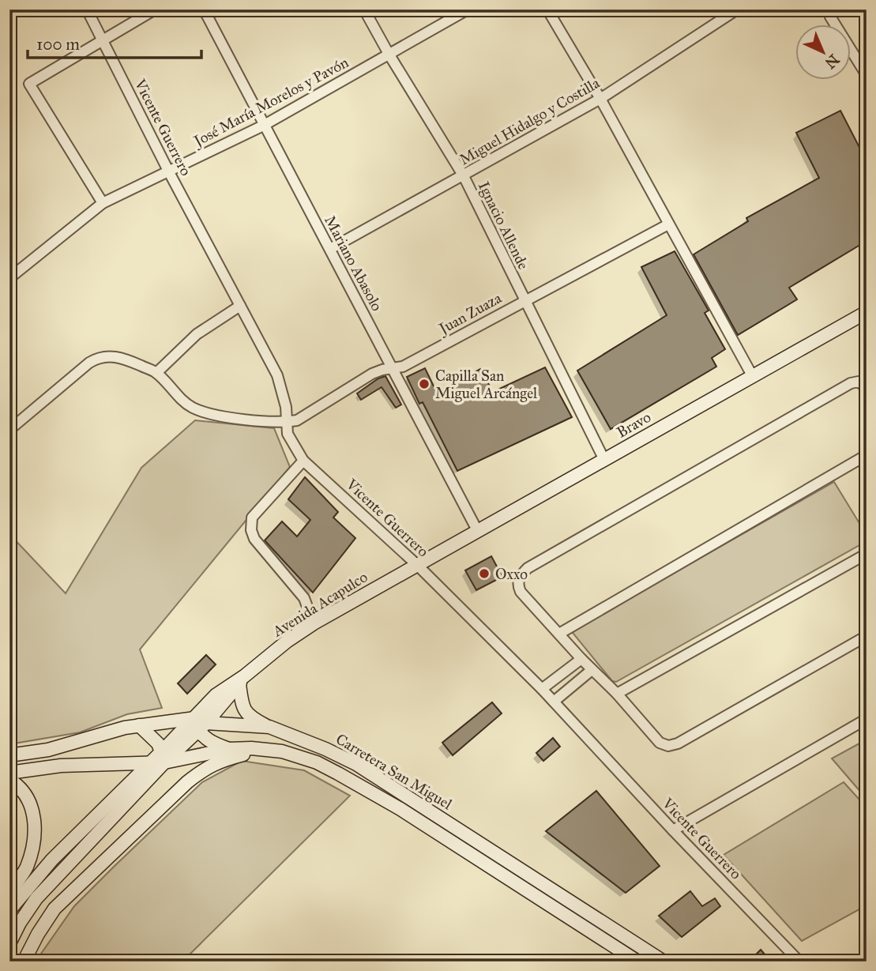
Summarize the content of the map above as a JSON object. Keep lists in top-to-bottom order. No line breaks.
{"streets":{"main road":["Bravo","Avenida Acapulco","Carretera San Miguel"],"street":["José María Morelos y Pavón","Miguel Hidalgo y Costilla","Vicente Guerrero","Ignacio Allende","Mariano Abasolo","Juan Zuaza"]},"crossings":[["José María Morelos y Pavón","Vicente Guerrero"],["José María Morelos y Pavón","Ignacio Allende"],["José María Morelos y Pavón","Mariano Abasolo"],["Miguel Hidalgo y Costilla","Ignacio Allende"],["Miguel Hidalgo y Costilla","Mariano Abasolo"],["Vicente Guerrero","Juan Zuaza"],["Vicente Guerrero","Bravo"],["Vicente Guerrero","Avenida Acapulco"],["Ignacio Allende","Juan Zuaza"],["Ignacio Allende","Bravo"],["Mariano Abasolo","Juan Zuaza"],["Mariano Abasolo","Bravo"],["Bravo","Avenida Acapulco"],["Avenida Acapulco","Carretera San Miguel"]],"places":["Capilla San Miguel Arcángel","Oxxo"],"scale_bar":"100 m","north":"bottom right"}
